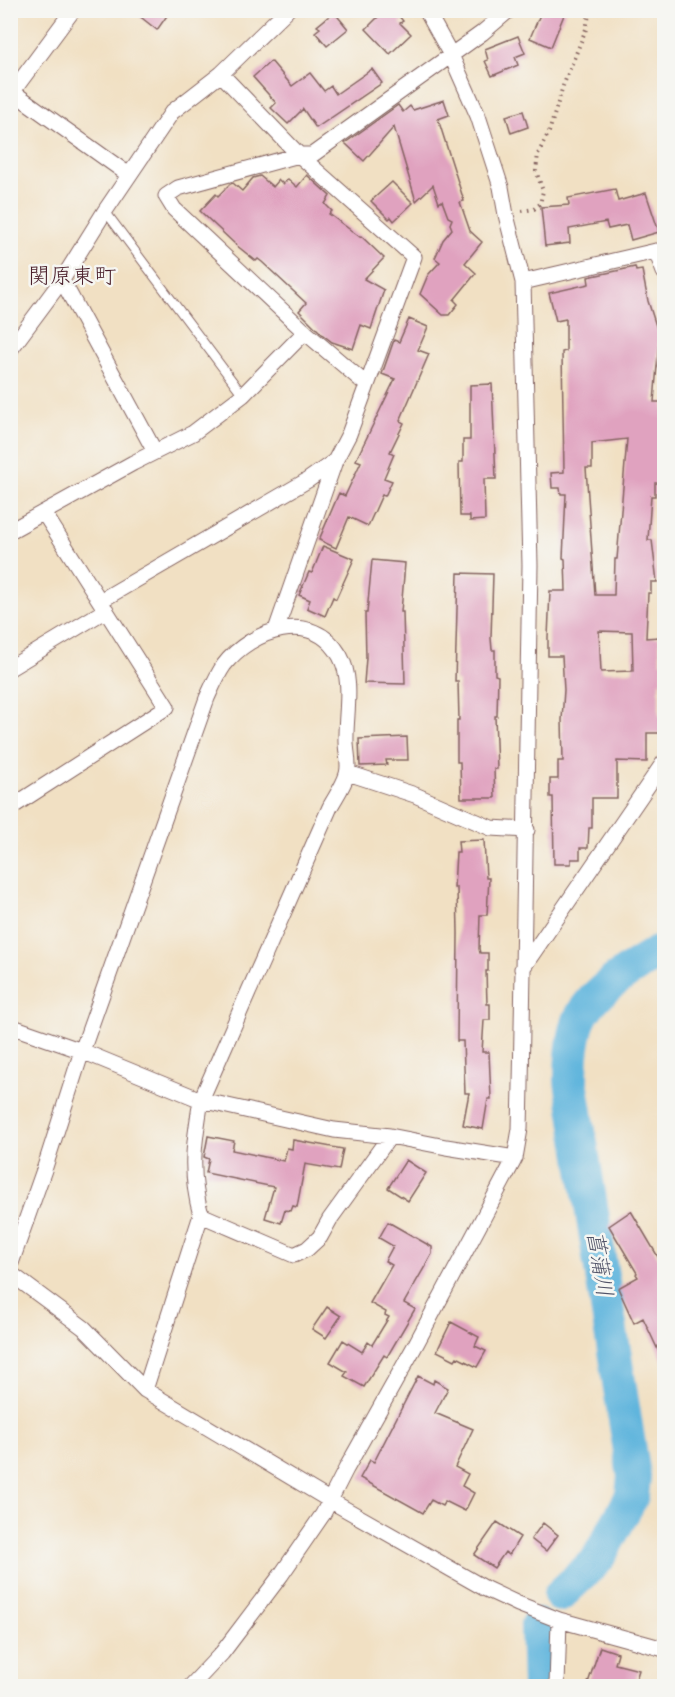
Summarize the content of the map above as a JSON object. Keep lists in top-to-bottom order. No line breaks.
{"districts":["関原東町"],"water":["菖蒲川"]}
